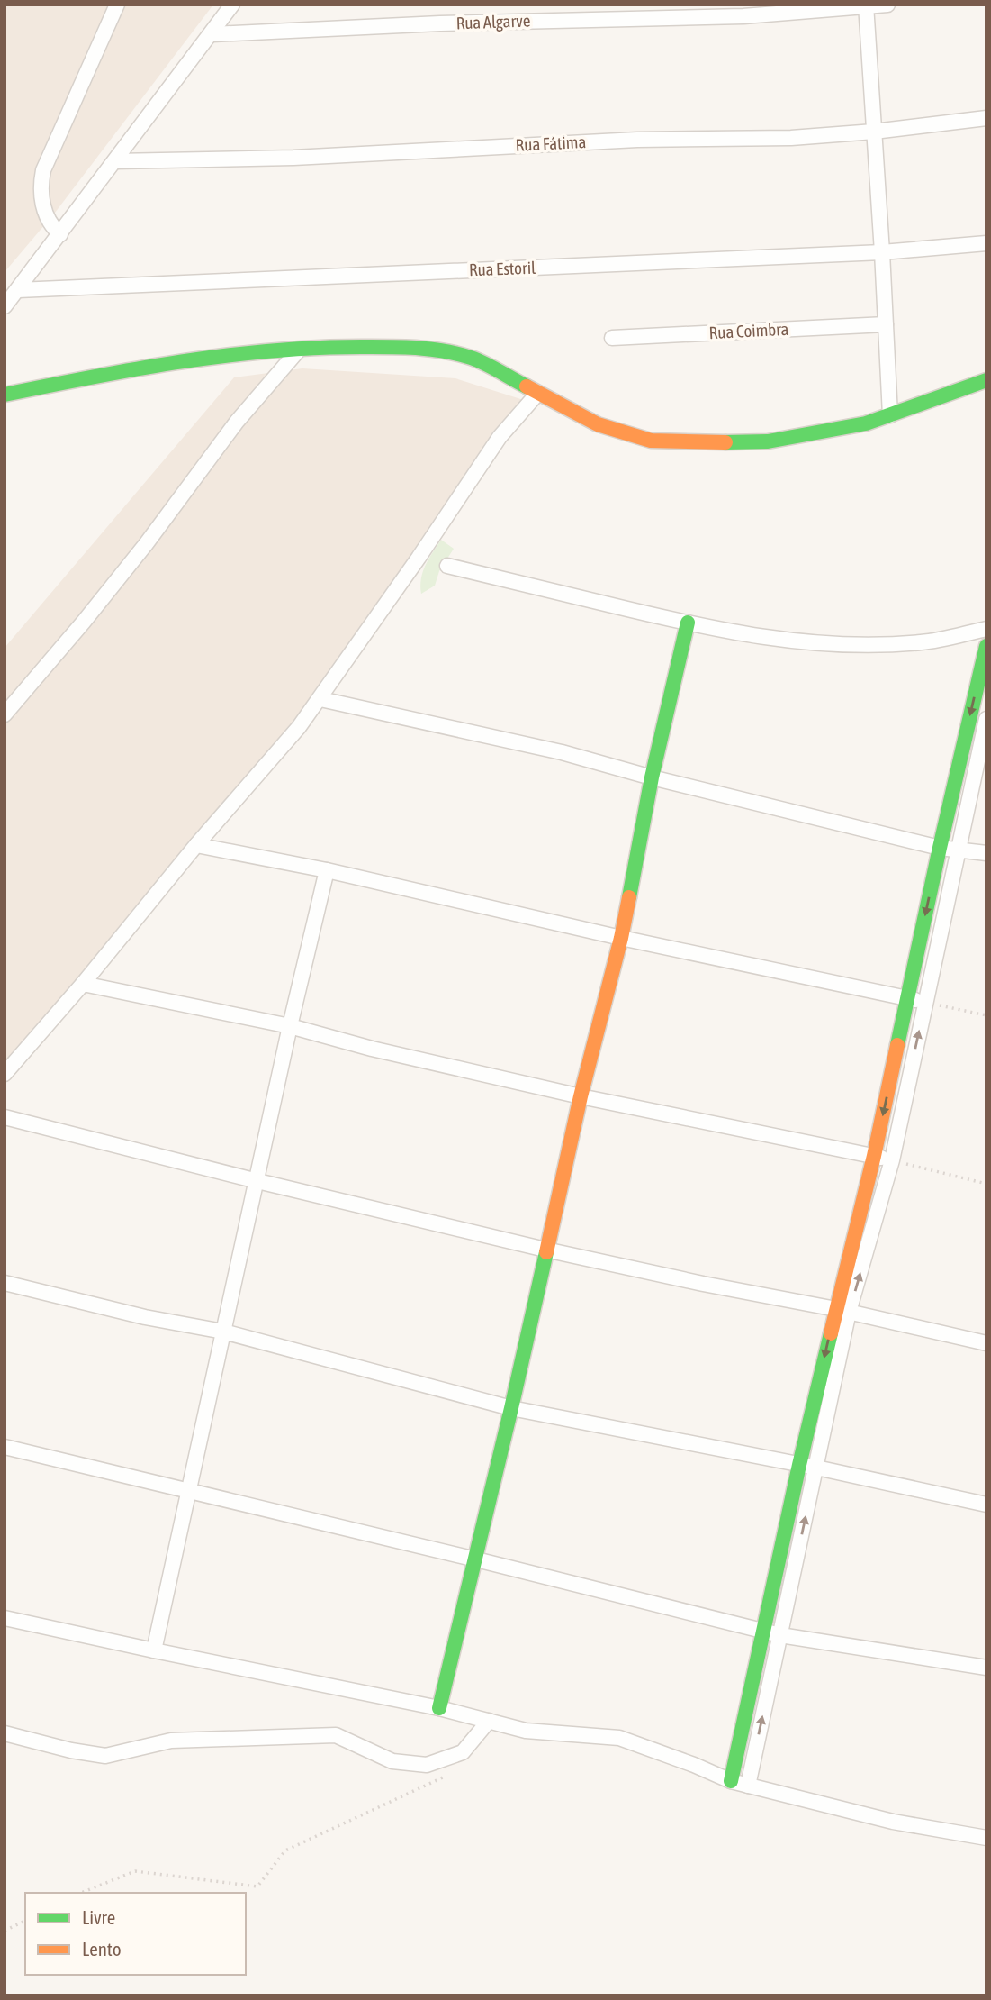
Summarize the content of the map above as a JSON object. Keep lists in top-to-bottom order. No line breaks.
{"streets":{"street":["Rua Algarve","Rua Fátima","Rua Estoril","Rua Coimbra"]},"legend":["Livre","Lento"]}
